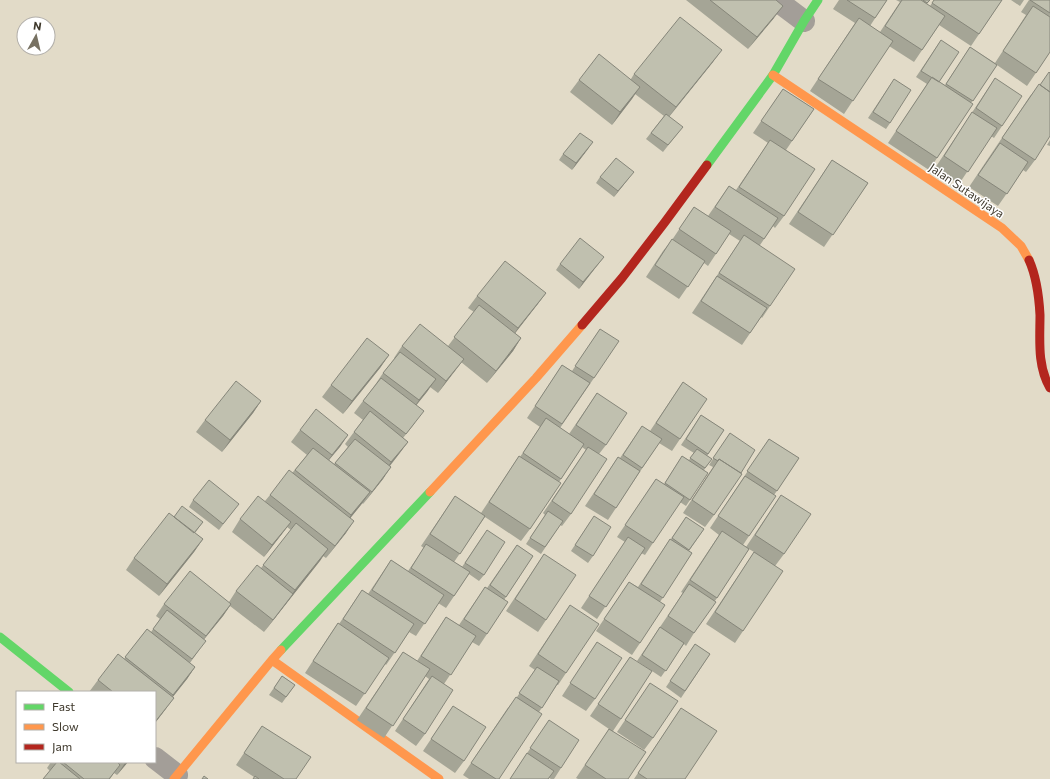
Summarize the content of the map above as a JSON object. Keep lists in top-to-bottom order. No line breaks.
{"streets":{"street":["Jalan Sutawijaya"]},"legend":["Fast","Slow","Jam"],"north":"top"}
